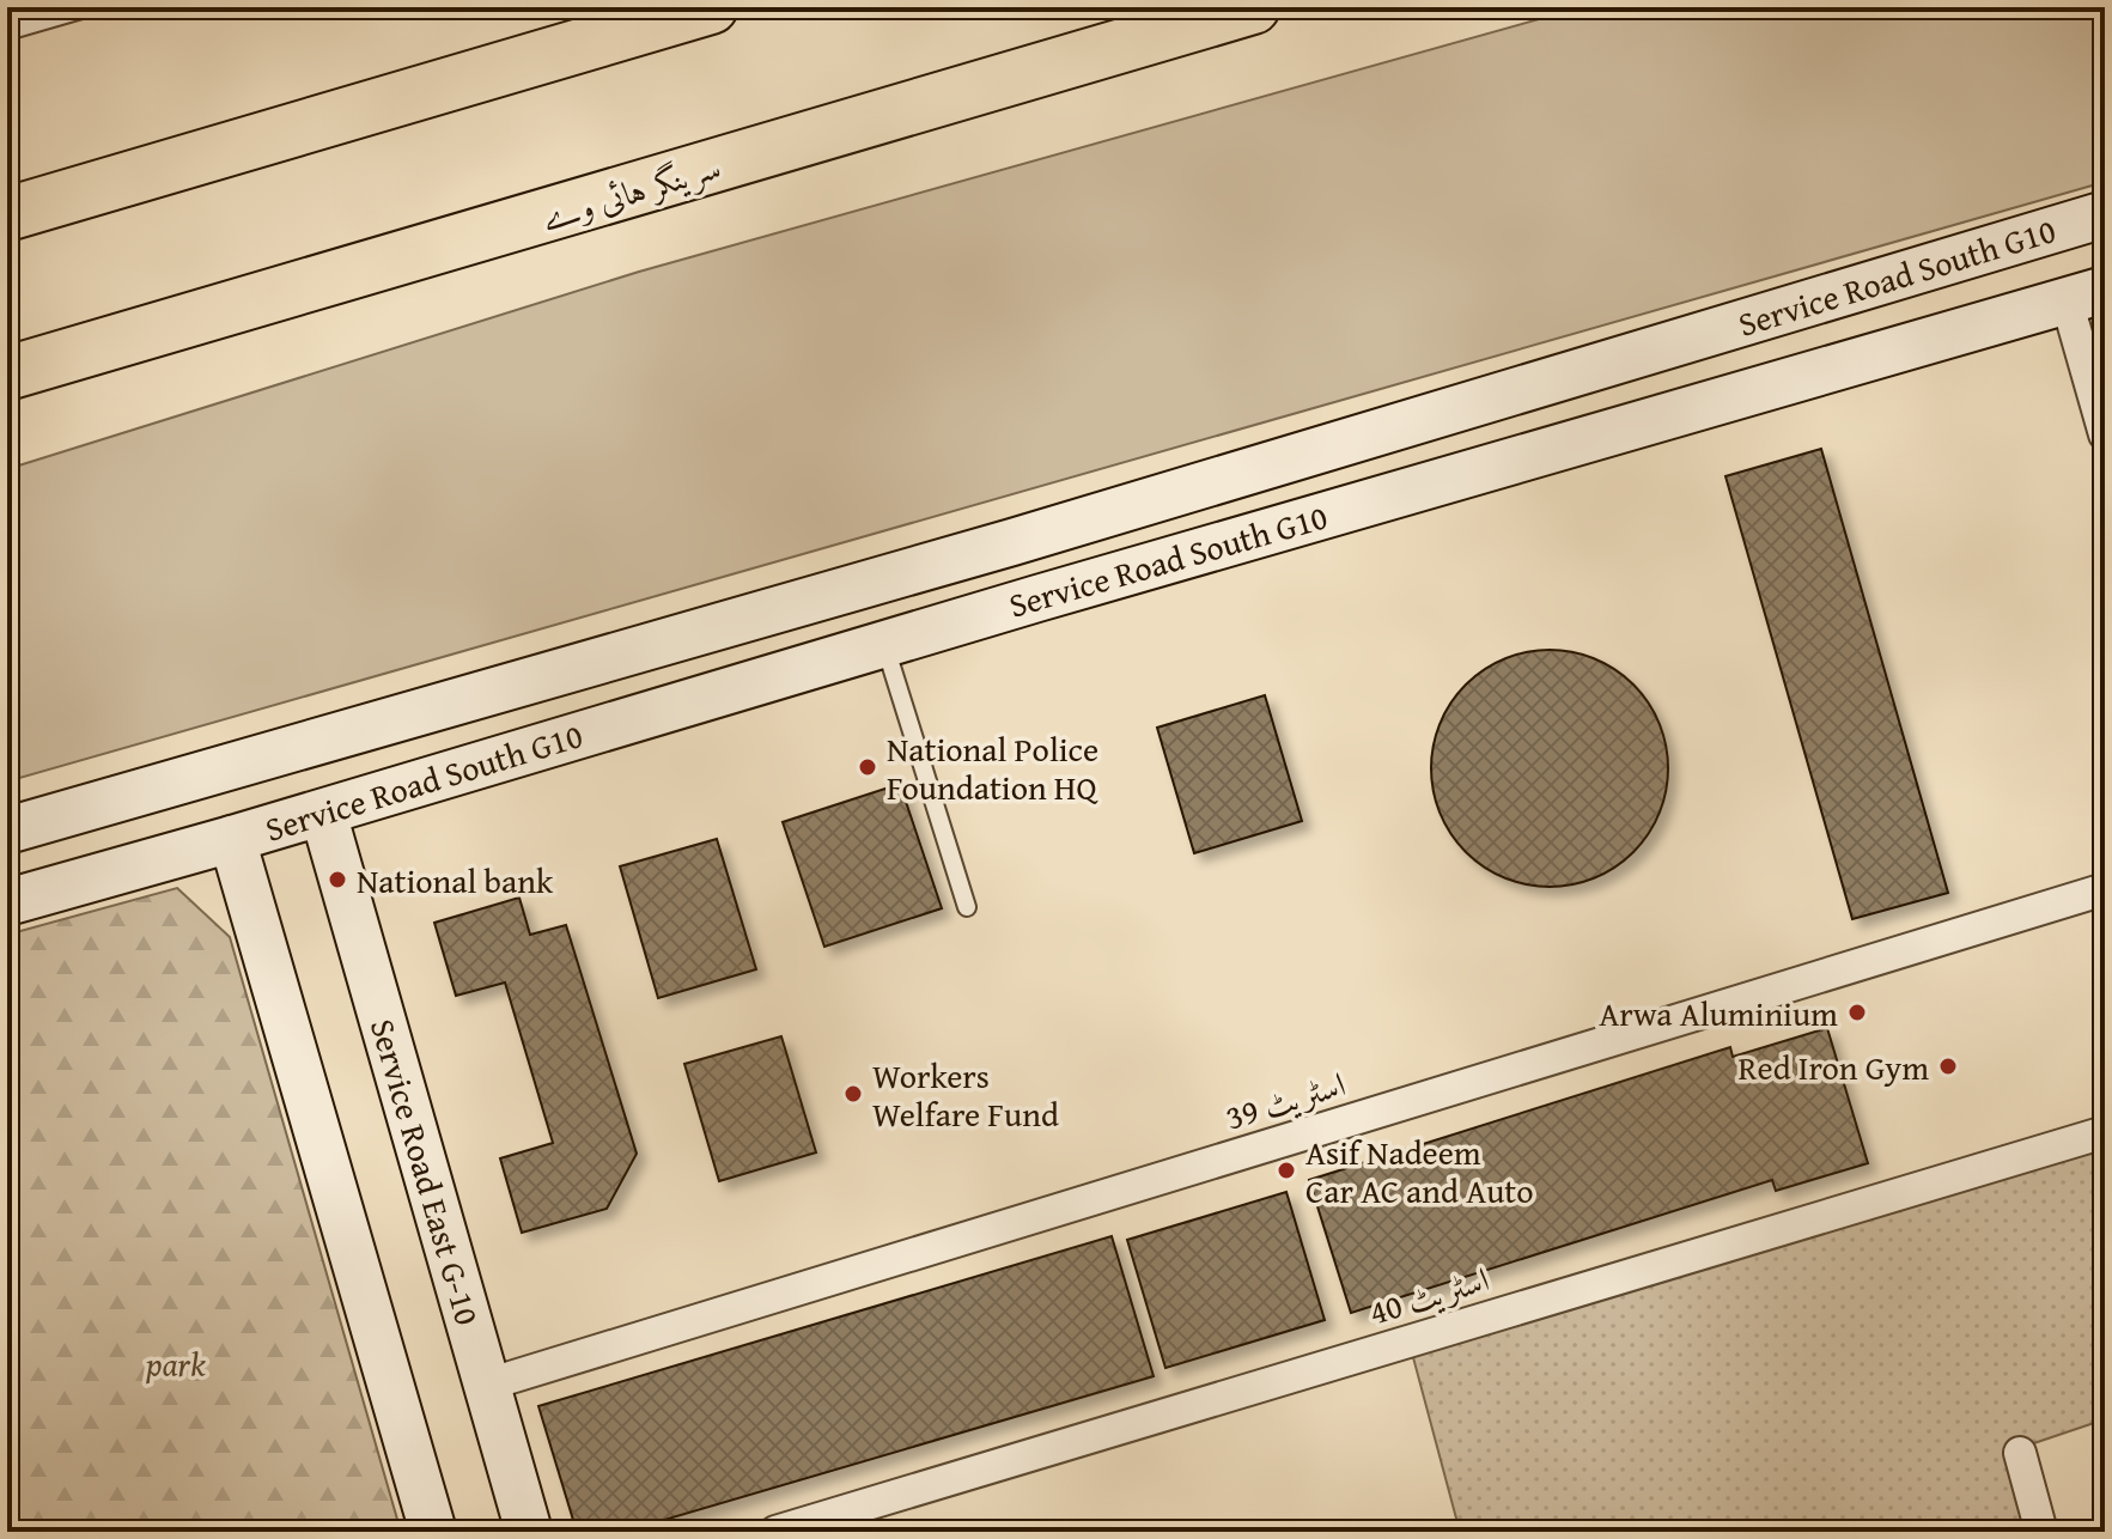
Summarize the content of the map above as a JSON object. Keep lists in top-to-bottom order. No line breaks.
{"streets":{"highway":["سرینگر ہائی وے"],"main road":["Service Road South G10","Service Road East G-10"],"street":["اسٹریٹ 39","اسٹریٹ 40"]},"crossings":[["Service Road South G10","Service Road East G-10"],["اسٹریٹ 39","Service Road East G-10"]],"parks":["park"],"places":["National Police Foundation HQ","National bank","Arwa Aluminium","Red Iron Gym","Workers Welfare Fund","Asif Nadeem Car AC and Auto"]}
